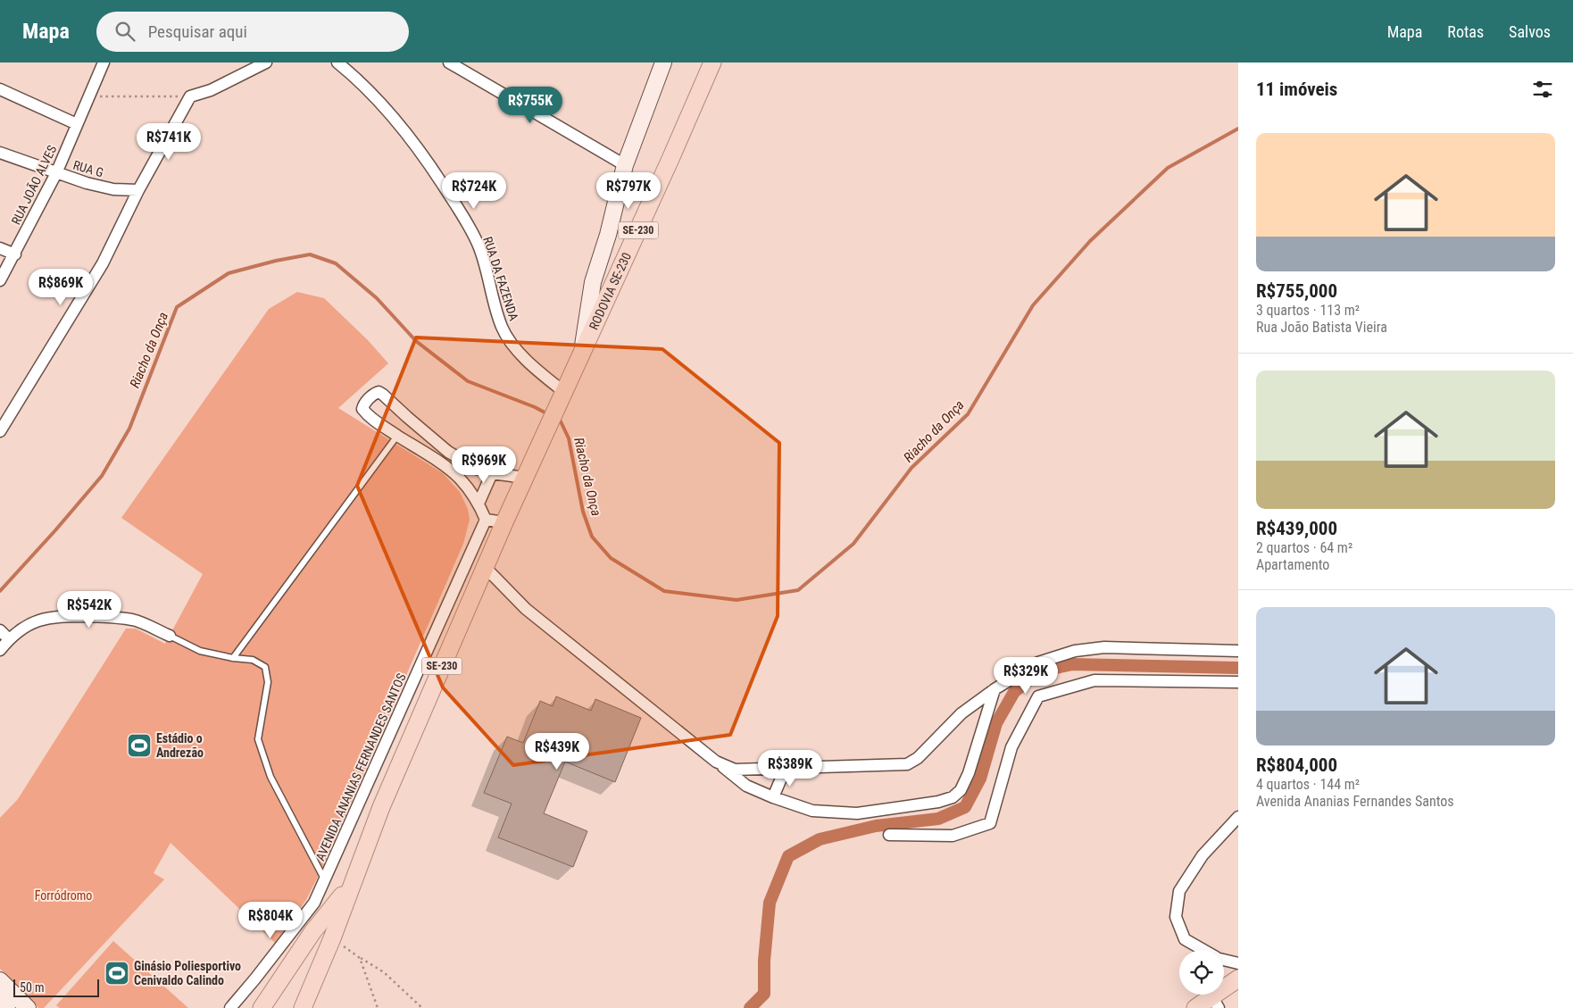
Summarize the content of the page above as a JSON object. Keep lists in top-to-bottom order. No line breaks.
{"streets":{"main road":["SE-230","RODOVIA SE-230"],"street":["RUA G","RUA JOÃO ALVES","RUA DA FAZENDA","AVENIDA ANANIAS FERNANDES SANTOS"]},"crossings":[["RUA G","RUA JOÃO ALVES"],["SE-230","RUA DA FAZENDA"],["SE-230","RODOVIA SE-230"],["RUA DA FAZENDA","RODOVIA SE-230"]],"water":["Riacho da Onça"],"parks":["Forródromo"],"places":{"sports":["Estádio o Andrezão","Ginásio Poliesportivo Cenivaldo Calindo"]},"scale_bar":"50 m","page":{"header":"Mapa","search":"Pesquisar aqui","nav":["Mapa","Rotas","Salvos"],"heading":"11 imóveis","price":["R$755K","R$741K","R$724K","R$797K","R$869K","R$969K","R$542K","R$329K","R$439K","R$389K","R$804K"],"list":[{"name":"R$755,000","note":"3 quartos · 113 m² · Rua João Batista Vieira"},{"name":"R$439,000","note":"2 quartos · 64 m² · Apartamento"},{"name":"R$804,000","note":"4 quartos · 144 m² · Avenida Ananias Fernandes Santos"}],"scale":"50 m"}}
